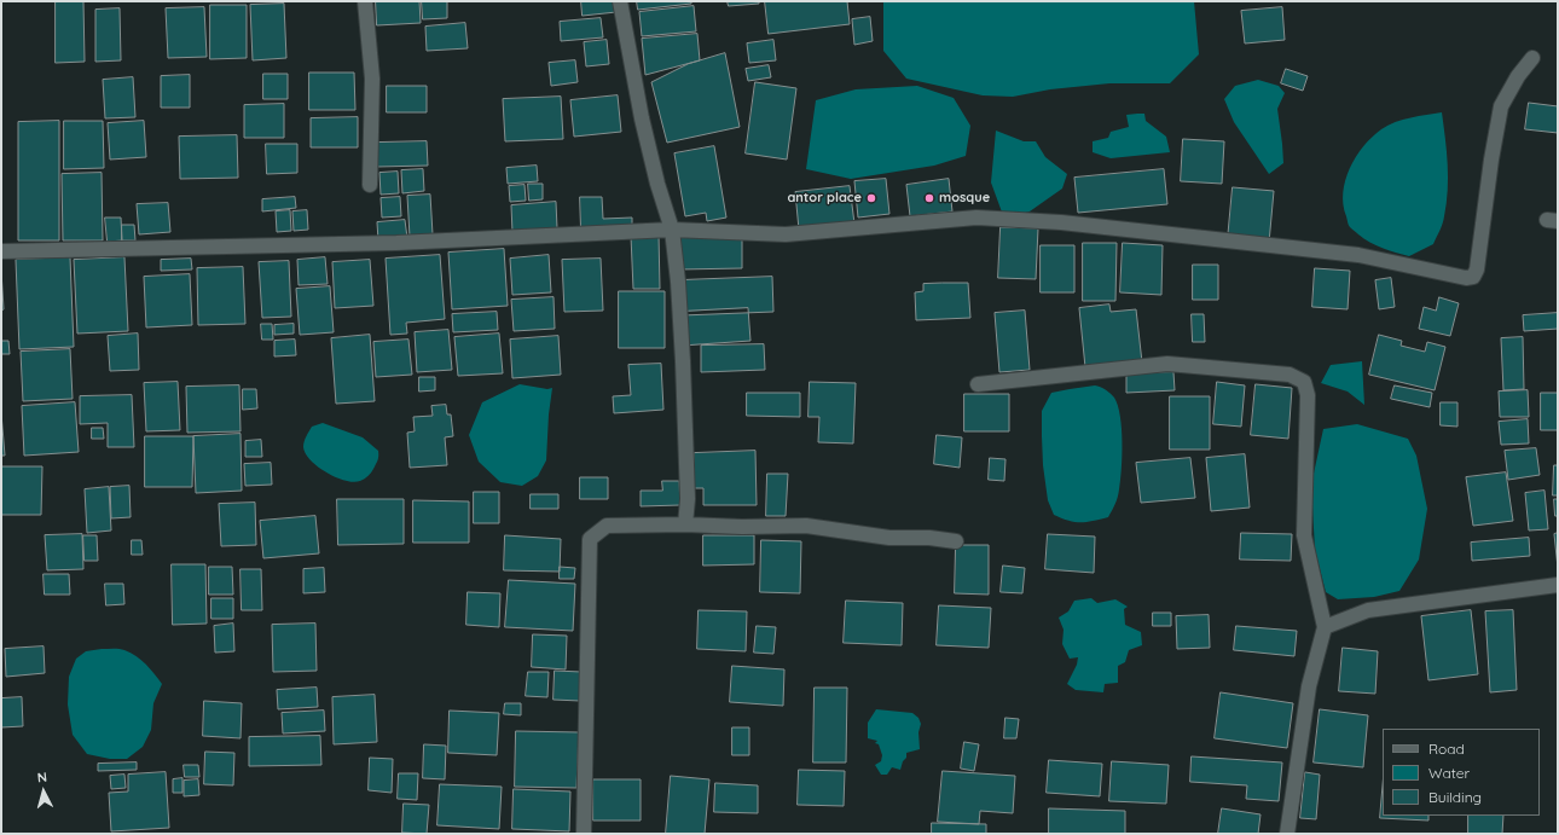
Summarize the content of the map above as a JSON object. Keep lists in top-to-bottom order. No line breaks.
{"places":["antor place","mosque"],"legend":["Road","Water","Building"],"north":"top"}
